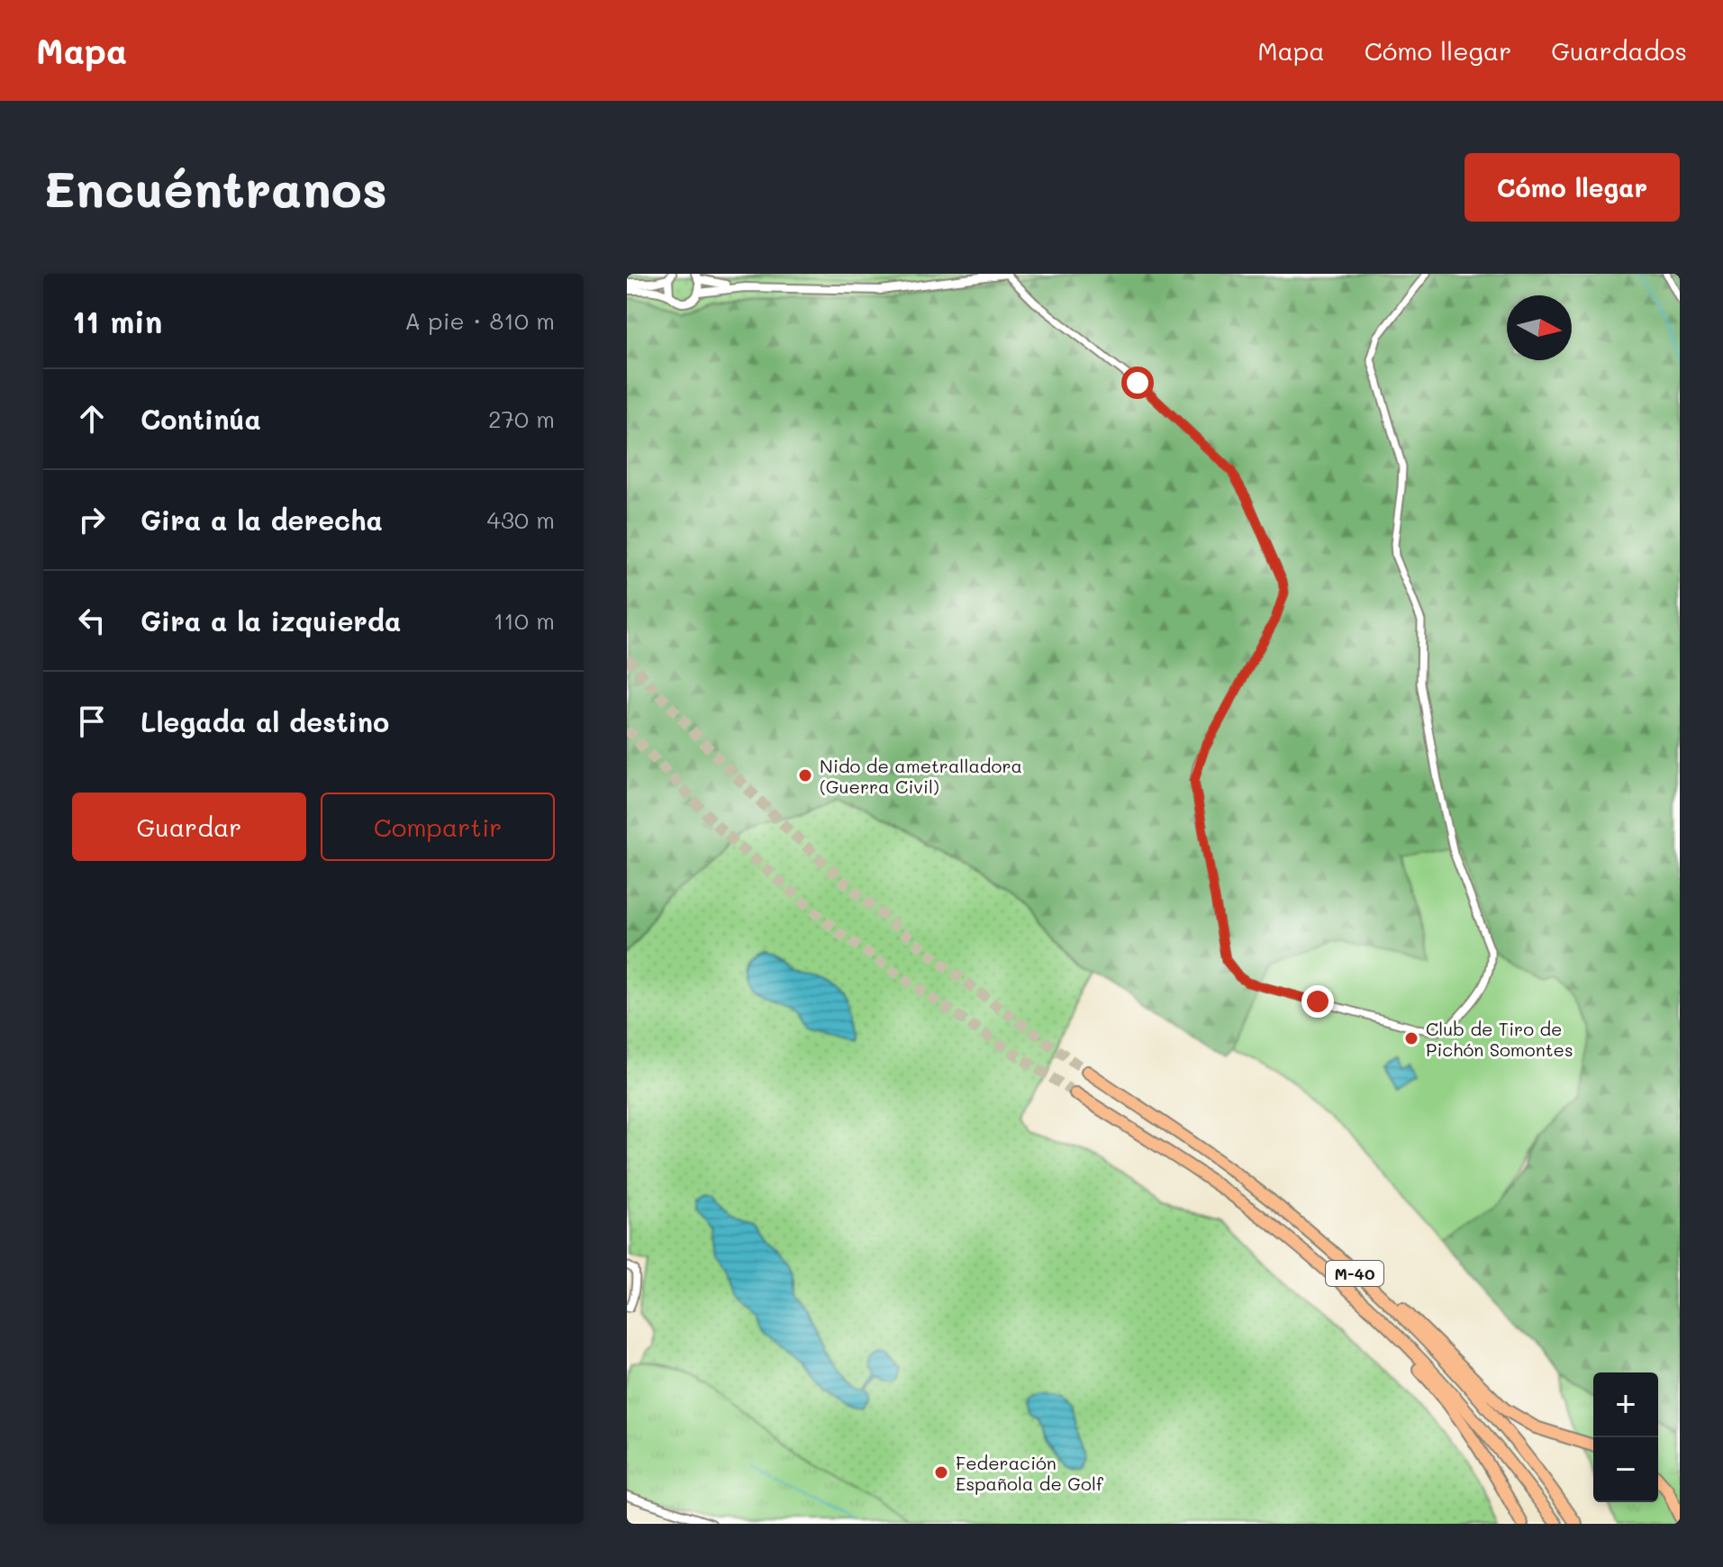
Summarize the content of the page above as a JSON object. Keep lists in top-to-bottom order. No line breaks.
{"streets":{"highway":["M-40"]},"places":["Nido de ametralladora (Guerra Civil)","Club de Tiro de Pichón Somontes","Federación Española de Golf"],"north":"right","page":{"header":"Mapa","nav":["Mapa","Cómo llegar","Guardados"],"buttons":["Cómo llegar",["Guardar","Compartir"]],"title":"Encuéntranos","heading":["11 min","A pie · 810 m"],"list":[["Continúa","270 m"],["Gira a la derecha","430 m"],["Gira a la izquierda","110 m"],"Llegada al destino"],"map_buttons":["+","−"]}}
